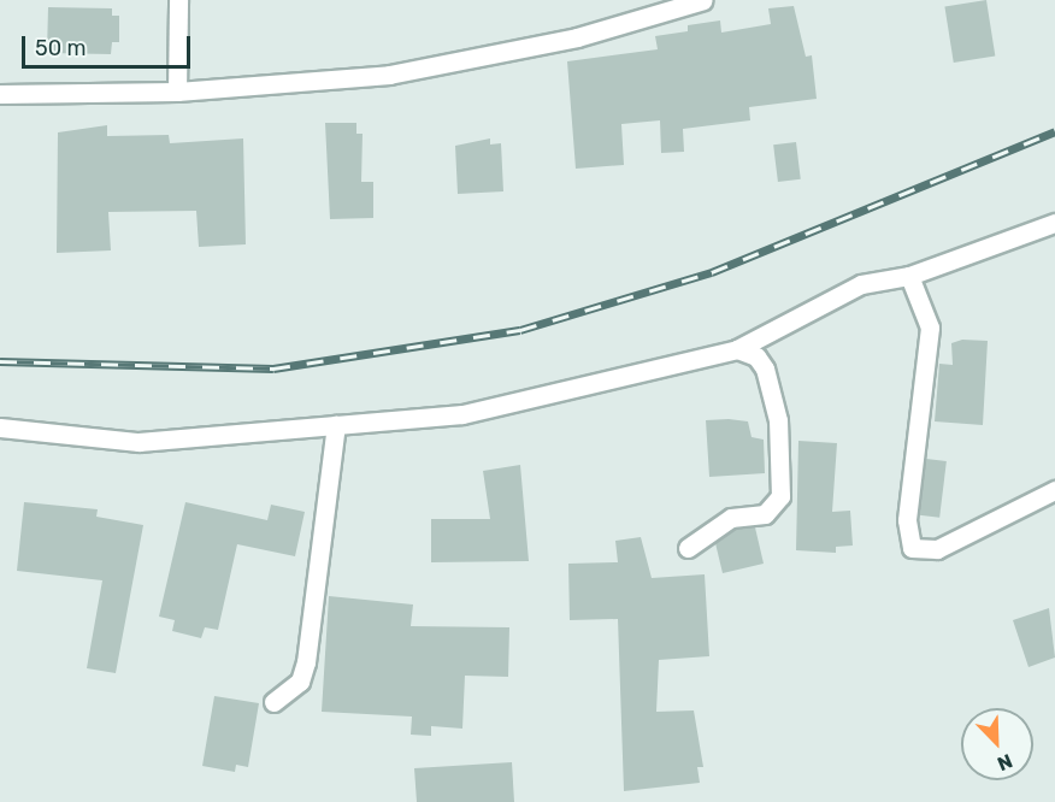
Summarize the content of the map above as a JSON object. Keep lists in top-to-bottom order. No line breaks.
{"scale_bar":"50 m","north":"bottom right"}
